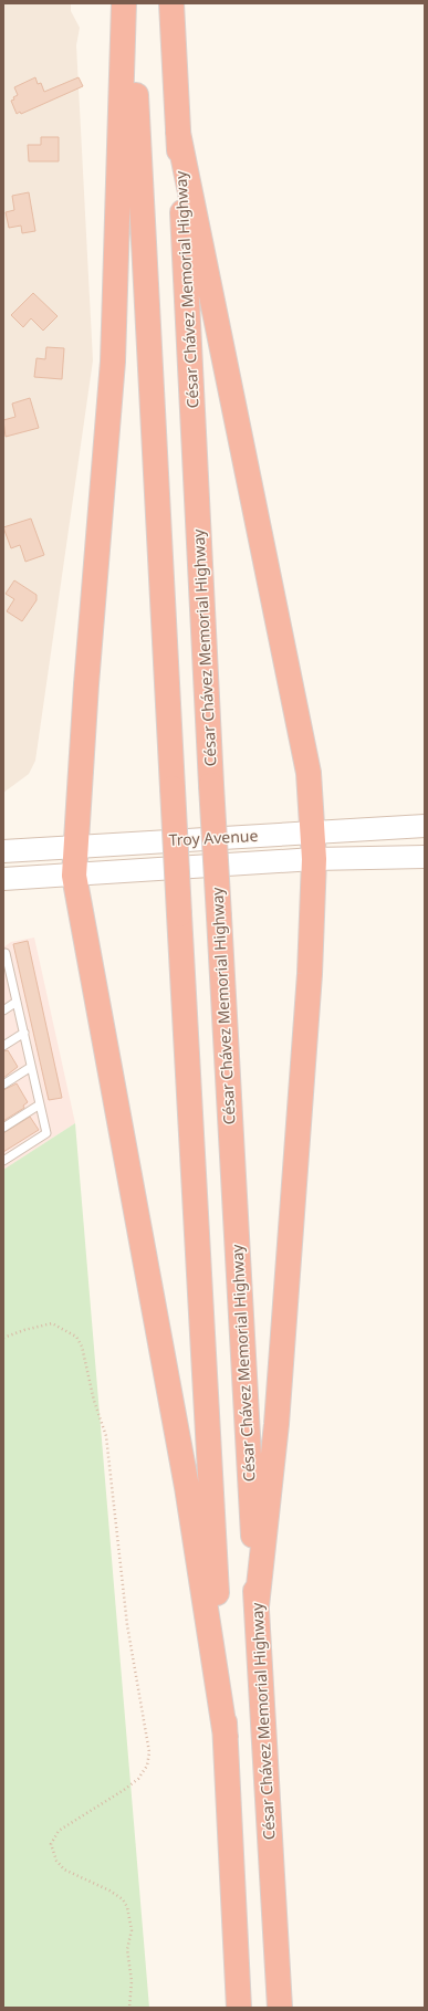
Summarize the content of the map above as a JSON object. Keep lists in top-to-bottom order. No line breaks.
{"streets":{"highway":["César Chávez Memorial Highway"],"main road":["Troy Avenue"]}}
